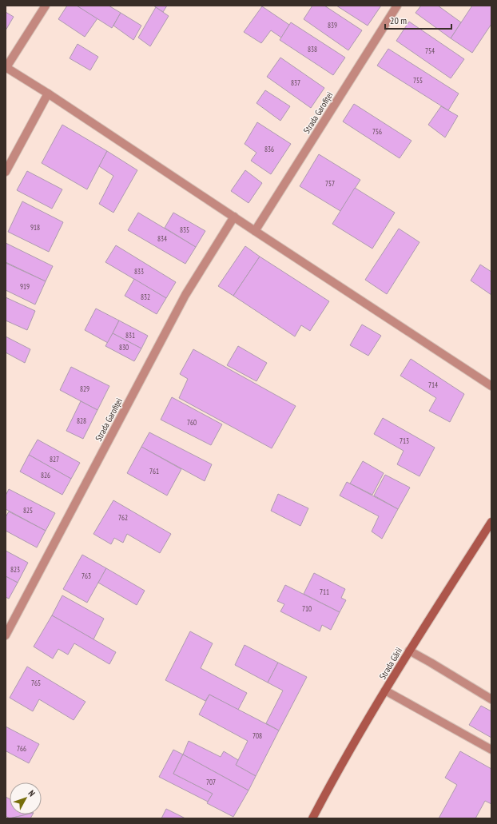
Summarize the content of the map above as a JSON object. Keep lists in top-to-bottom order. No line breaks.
{"streets":{"main road":["Strada Gării"],"street":["Strada Garofiței"]},"house_numbers":["839","838","754","755","837","756","836","757","918","835","834","833","919","832","831","830","714","829","828","760","713","827","761","826","825","762","823","763","711","710","765","708","766","707"],"scale_bar":"20 m","north":"top right"}
